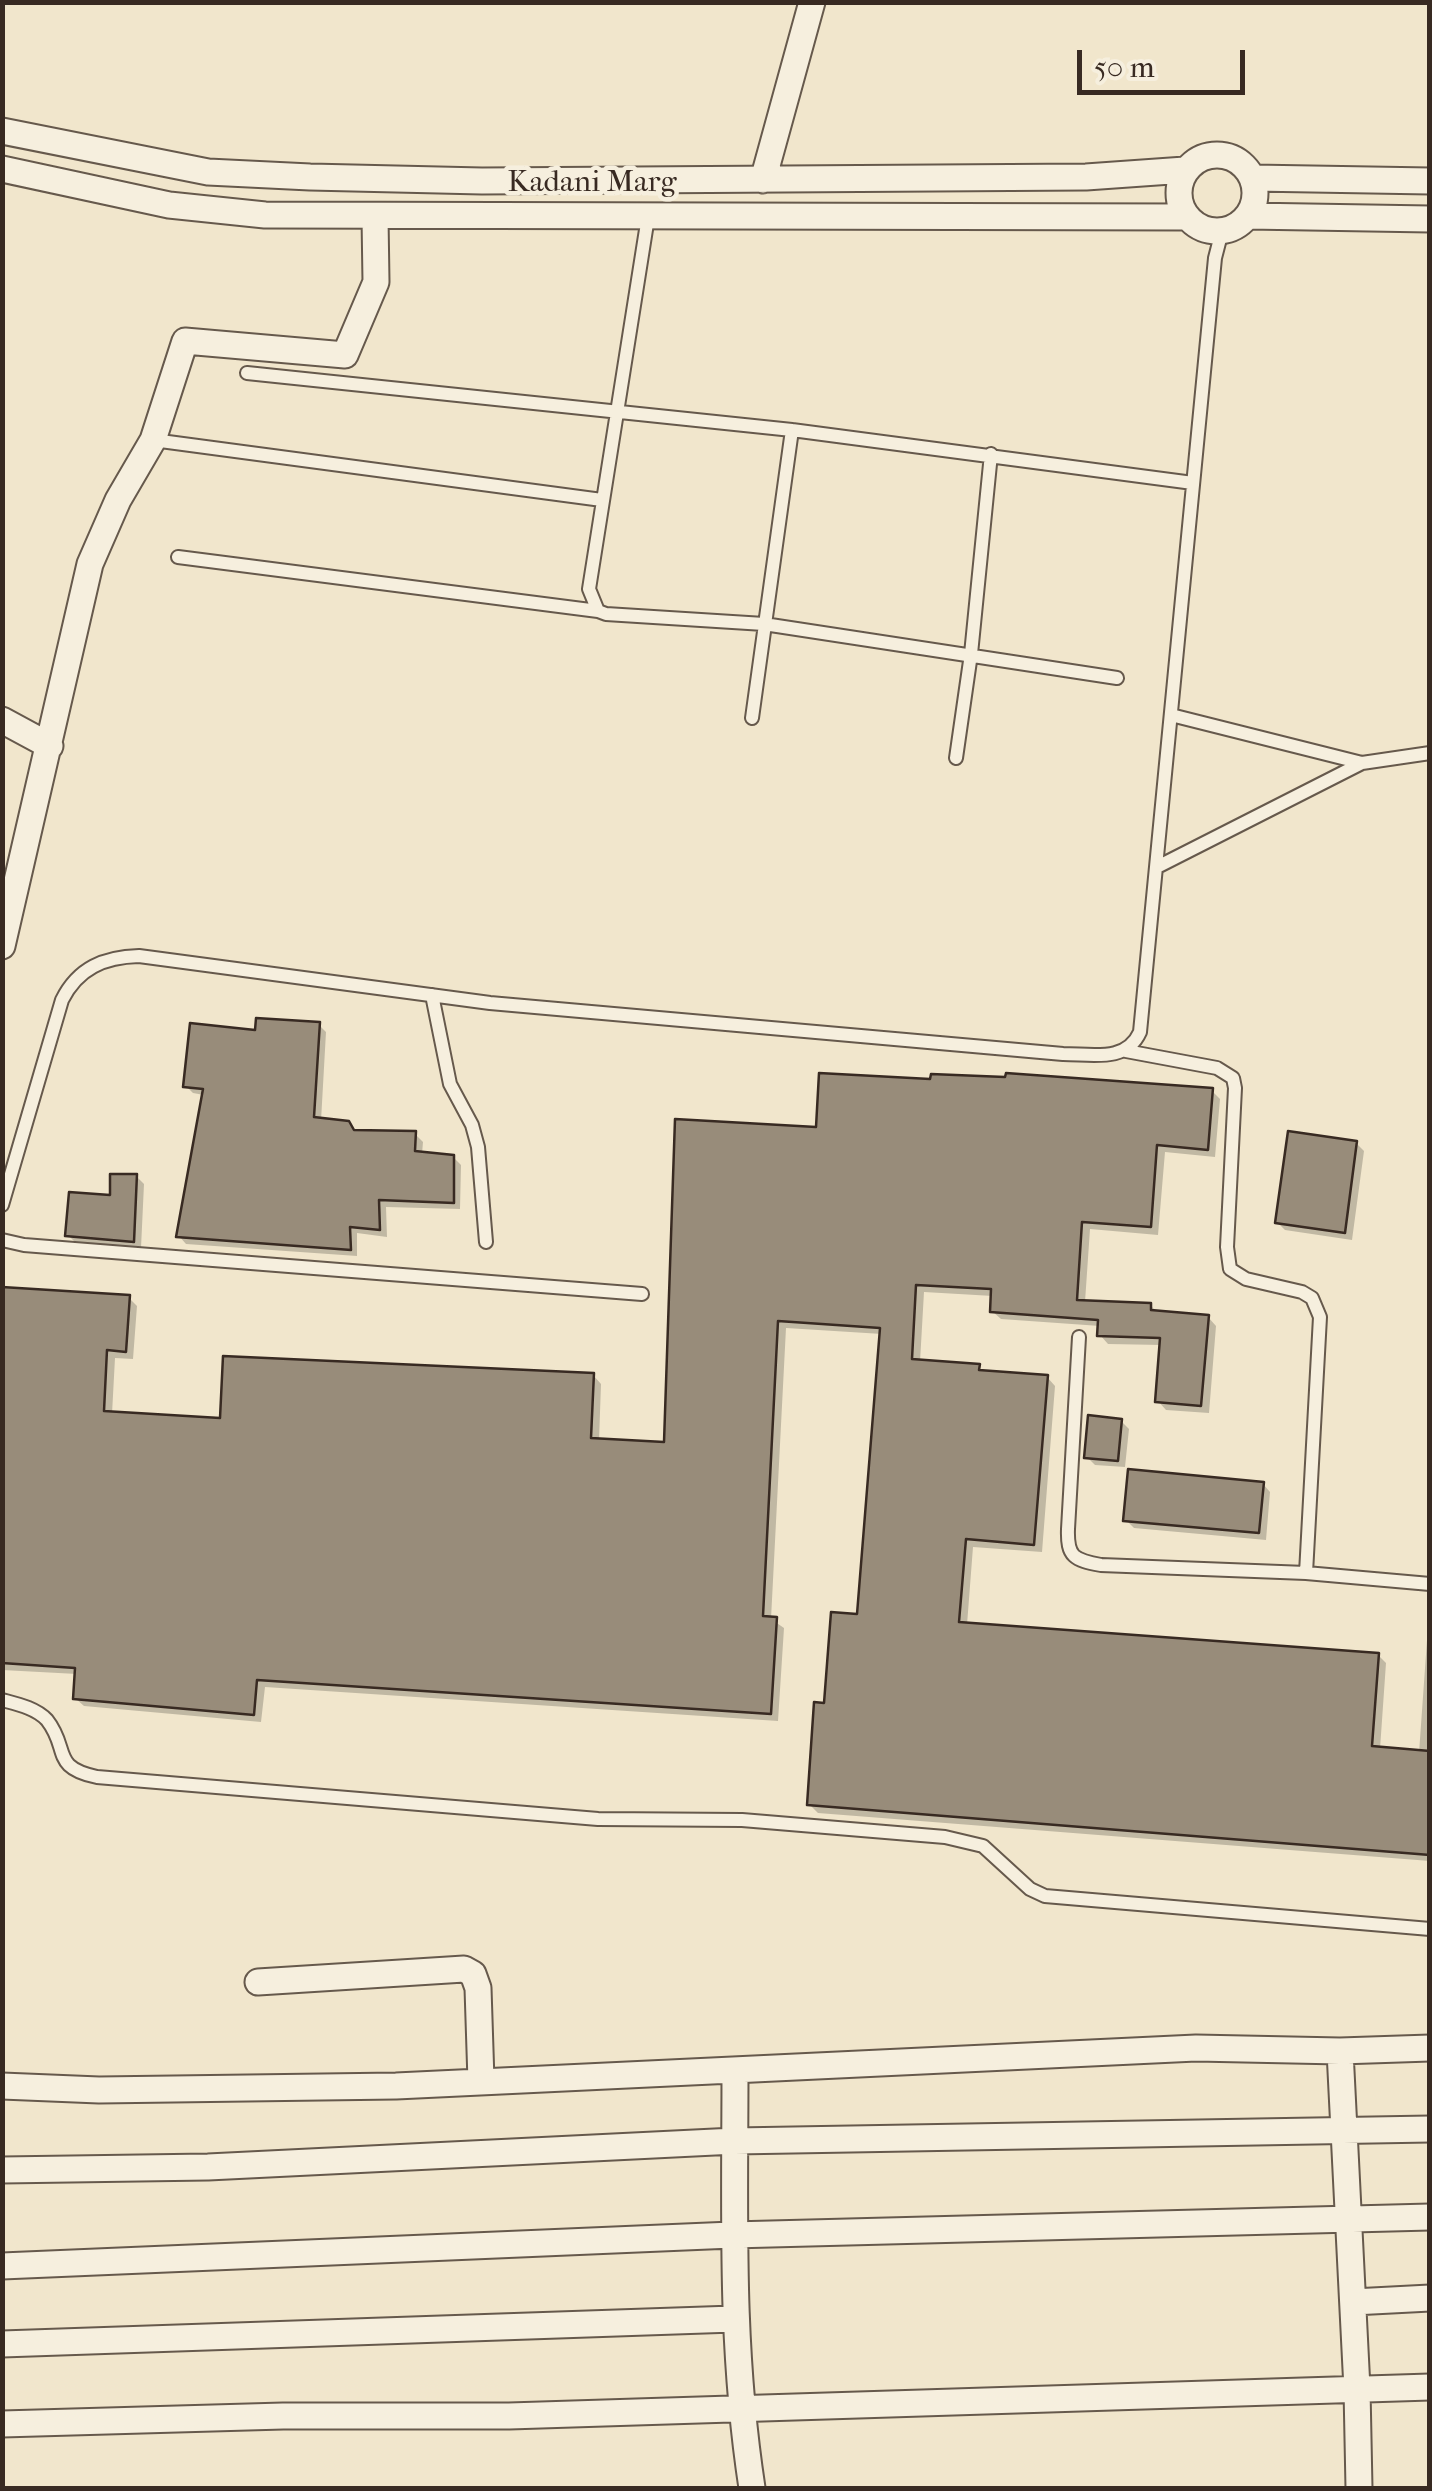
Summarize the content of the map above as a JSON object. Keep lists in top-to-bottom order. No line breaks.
{"streets":{"street":["Kadani Marg"]},"scale_bar":"50 m"}
